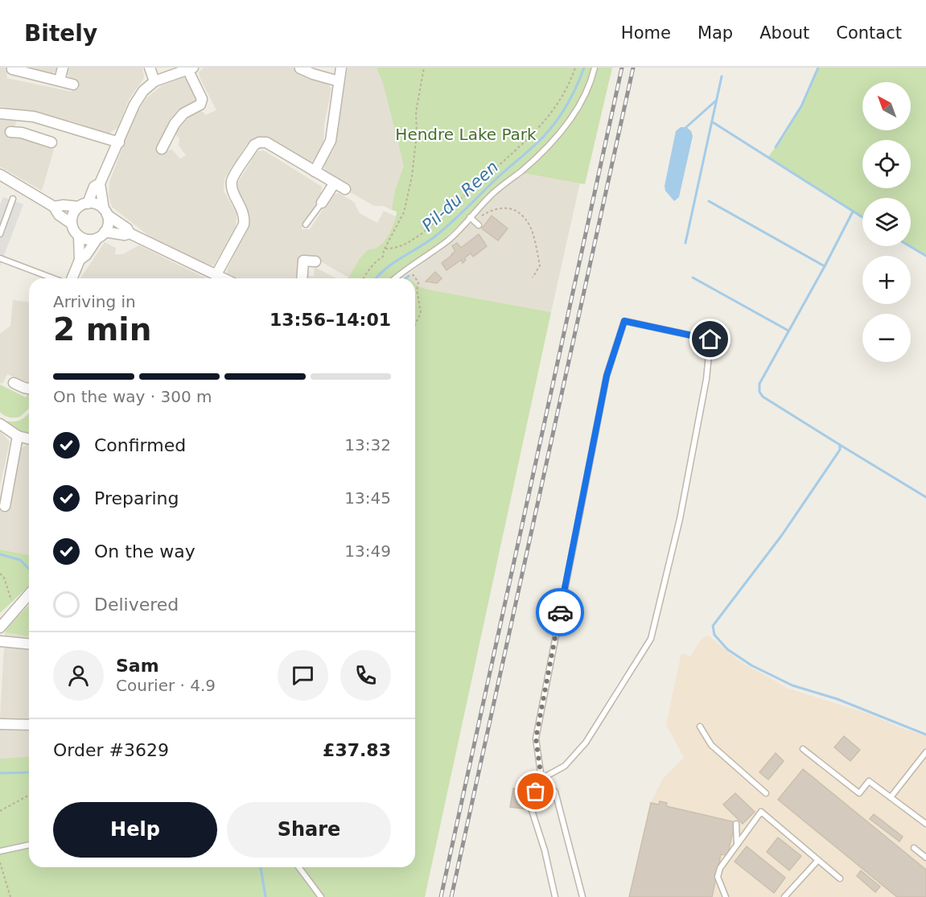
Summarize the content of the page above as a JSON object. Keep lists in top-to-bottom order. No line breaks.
{"water":["Pil-du Reen"],"parks":["Hendre Lake Park"],"north":"top left","page":{"header":"Bitely","nav":["Home","Map","About","Contact"],"map_buttons":["+","−"],"heading":["2 min","Arriving in","13:56–14:01"],"panel":["Sam","Courier · 4.9","Order #3629","£37.83"],"bar":"On the way · 300 m","list":[["Confirmed","13:32"],["Preparing","13:45"],["On the way","13:49"],"Delivered"],"buttons":["Help","Share"]}}
